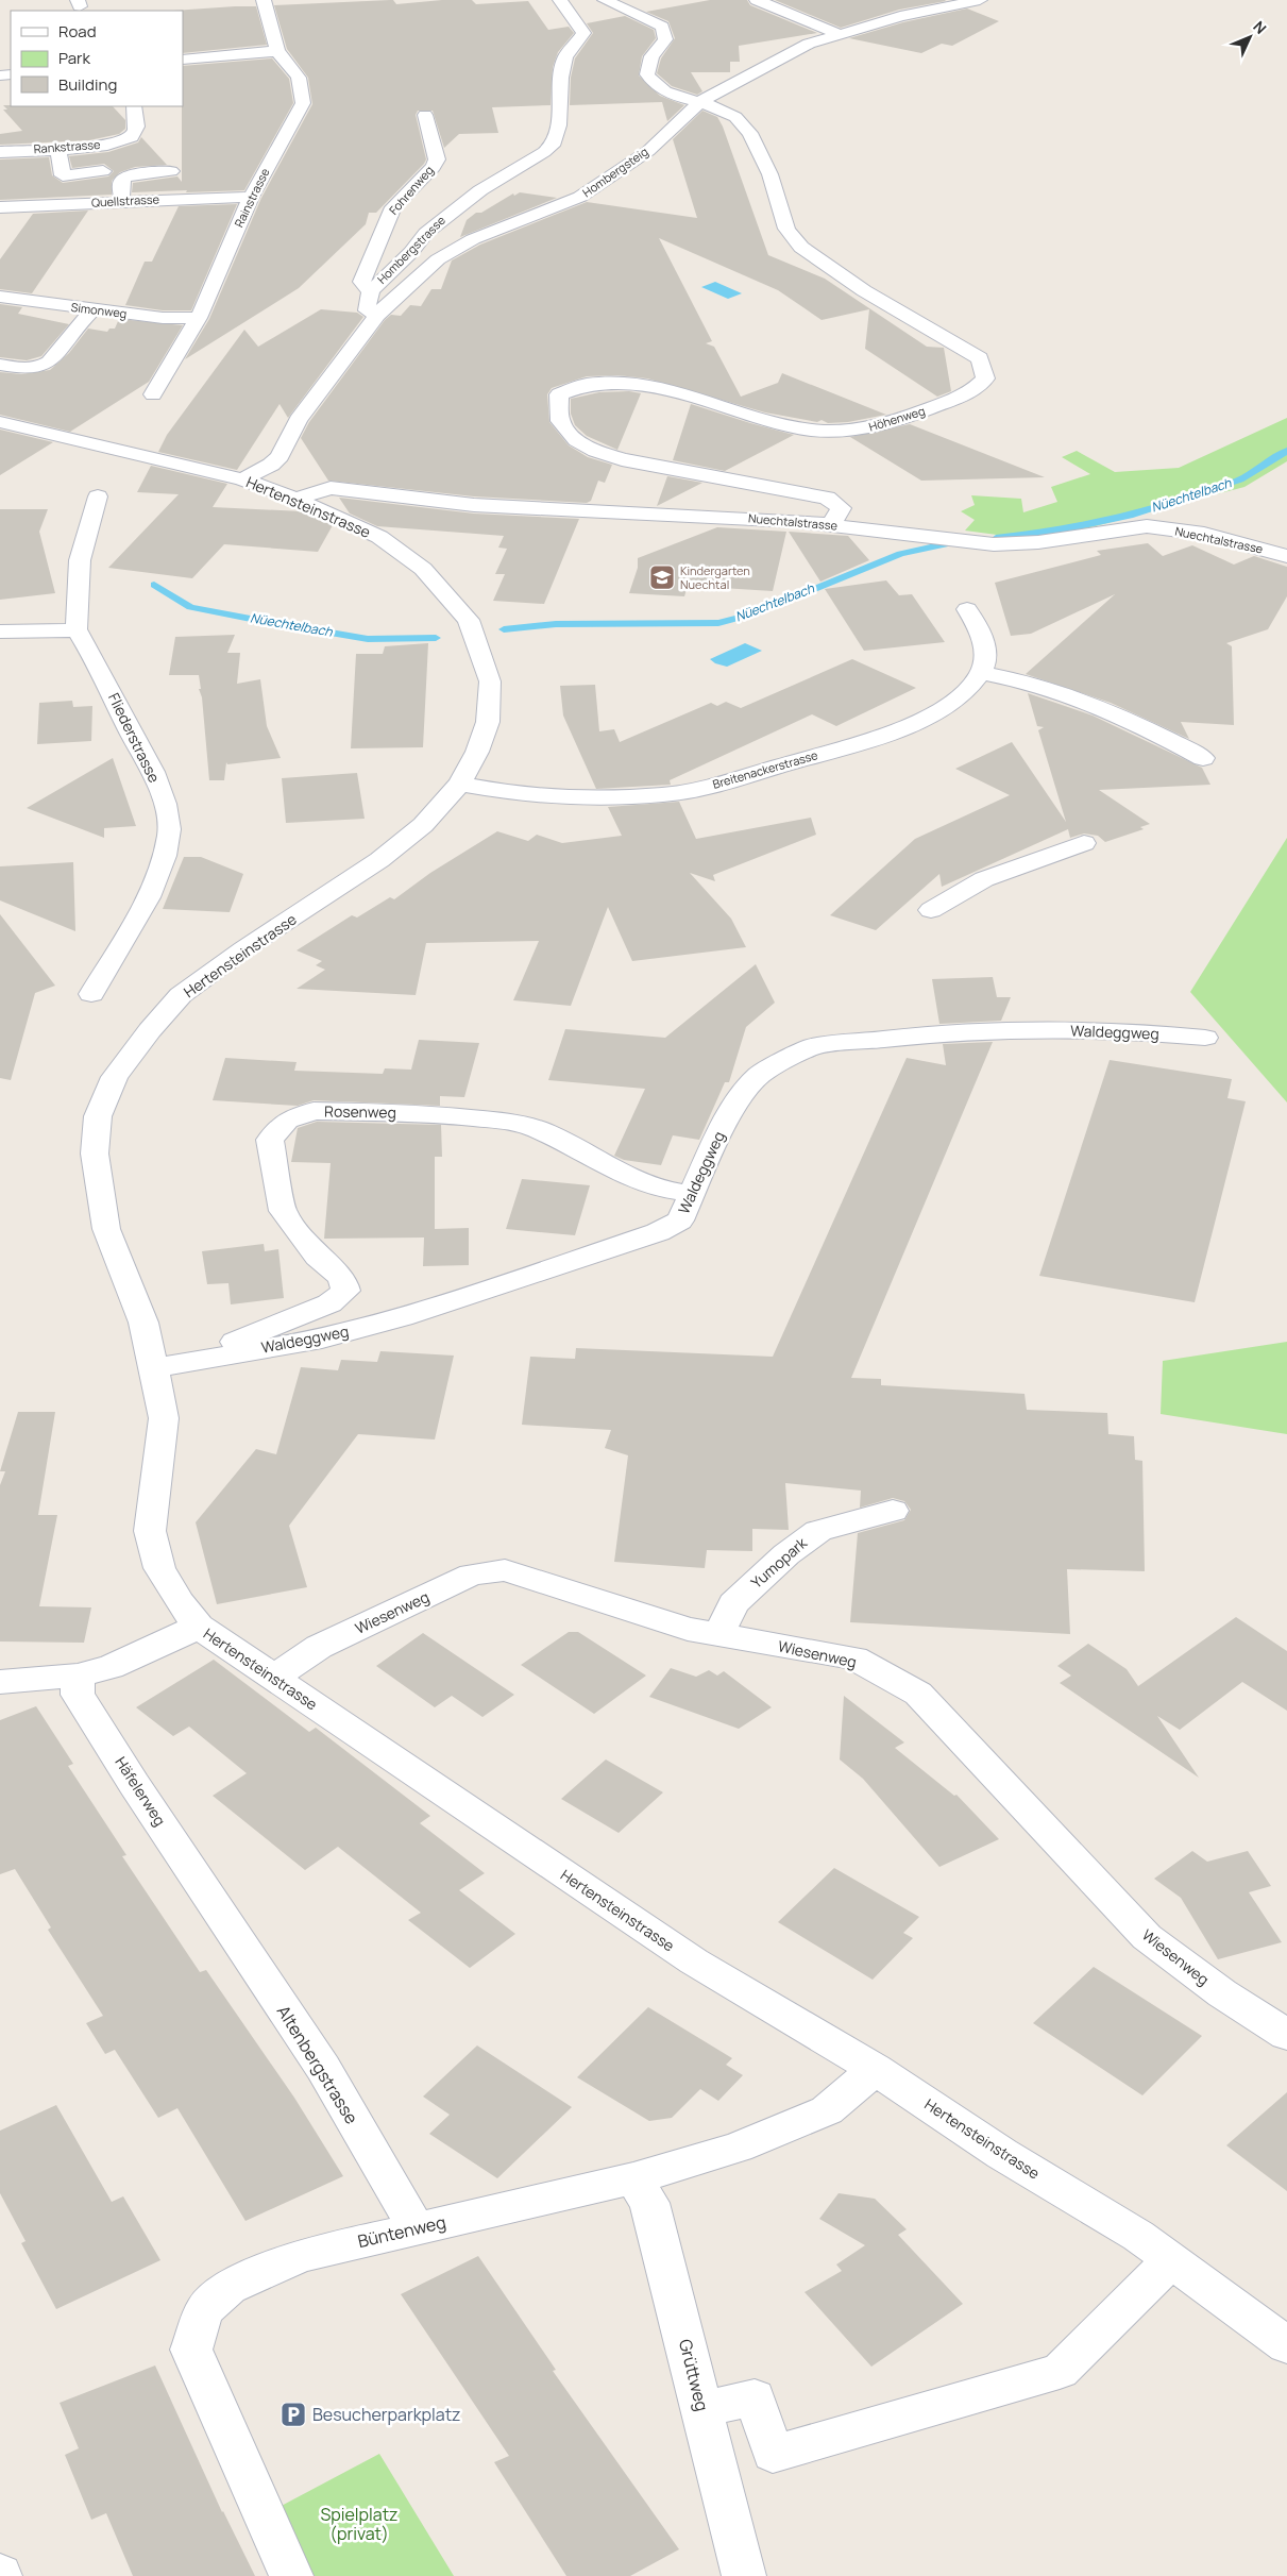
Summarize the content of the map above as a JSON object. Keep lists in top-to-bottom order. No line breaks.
{"streets":{"street":["Rankstrasse","Hombergsteig","Fohrenweg","Rainstrasse","Quellstrasse","Hombergstrasse","Simonweg","Höhenweg","Hertensteinstrasse","Nuechtalstrasse","Fliederstrasse","Breitenackerstrasse","Waldeggweg","Rosenweg","Yumopark","Wiesenweg","Häfelerweg","Altenbergstrasse","Büntenweg","Grüttweg"]},"crossings":[["Hombergsteig","Hombergstrasse"],["Hombergsteig","Höhenweg"],["Fohrenweg","Hombergstrasse"],["Rainstrasse","Quellstrasse"],["Rainstrasse","Simonweg"],["Höhenweg","Nuechtalstrasse"],["Hertensteinstrasse","Nuechtalstrasse"],["Hertensteinstrasse","Breitenackerstrasse"],["Hertensteinstrasse","Waldeggweg"],["Hertensteinstrasse","Wiesenweg"],["Hertensteinstrasse","Büntenweg"],["Waldeggweg","Rosenweg"],["Yumopark","Wiesenweg"],["Häfelerweg","Altenbergstrasse"],["Altenbergstrasse","Büntenweg"],["Büntenweg","Grüttweg"]],"water":["Nüechtelbach"],"parks":["Spielplatz (privat)"],"places":{"school or university":["Kindergarten Nuechtal"],"parking":["Besucherparkplatz"]},"legend":["Road","Park","Building"],"north":"top right"}
